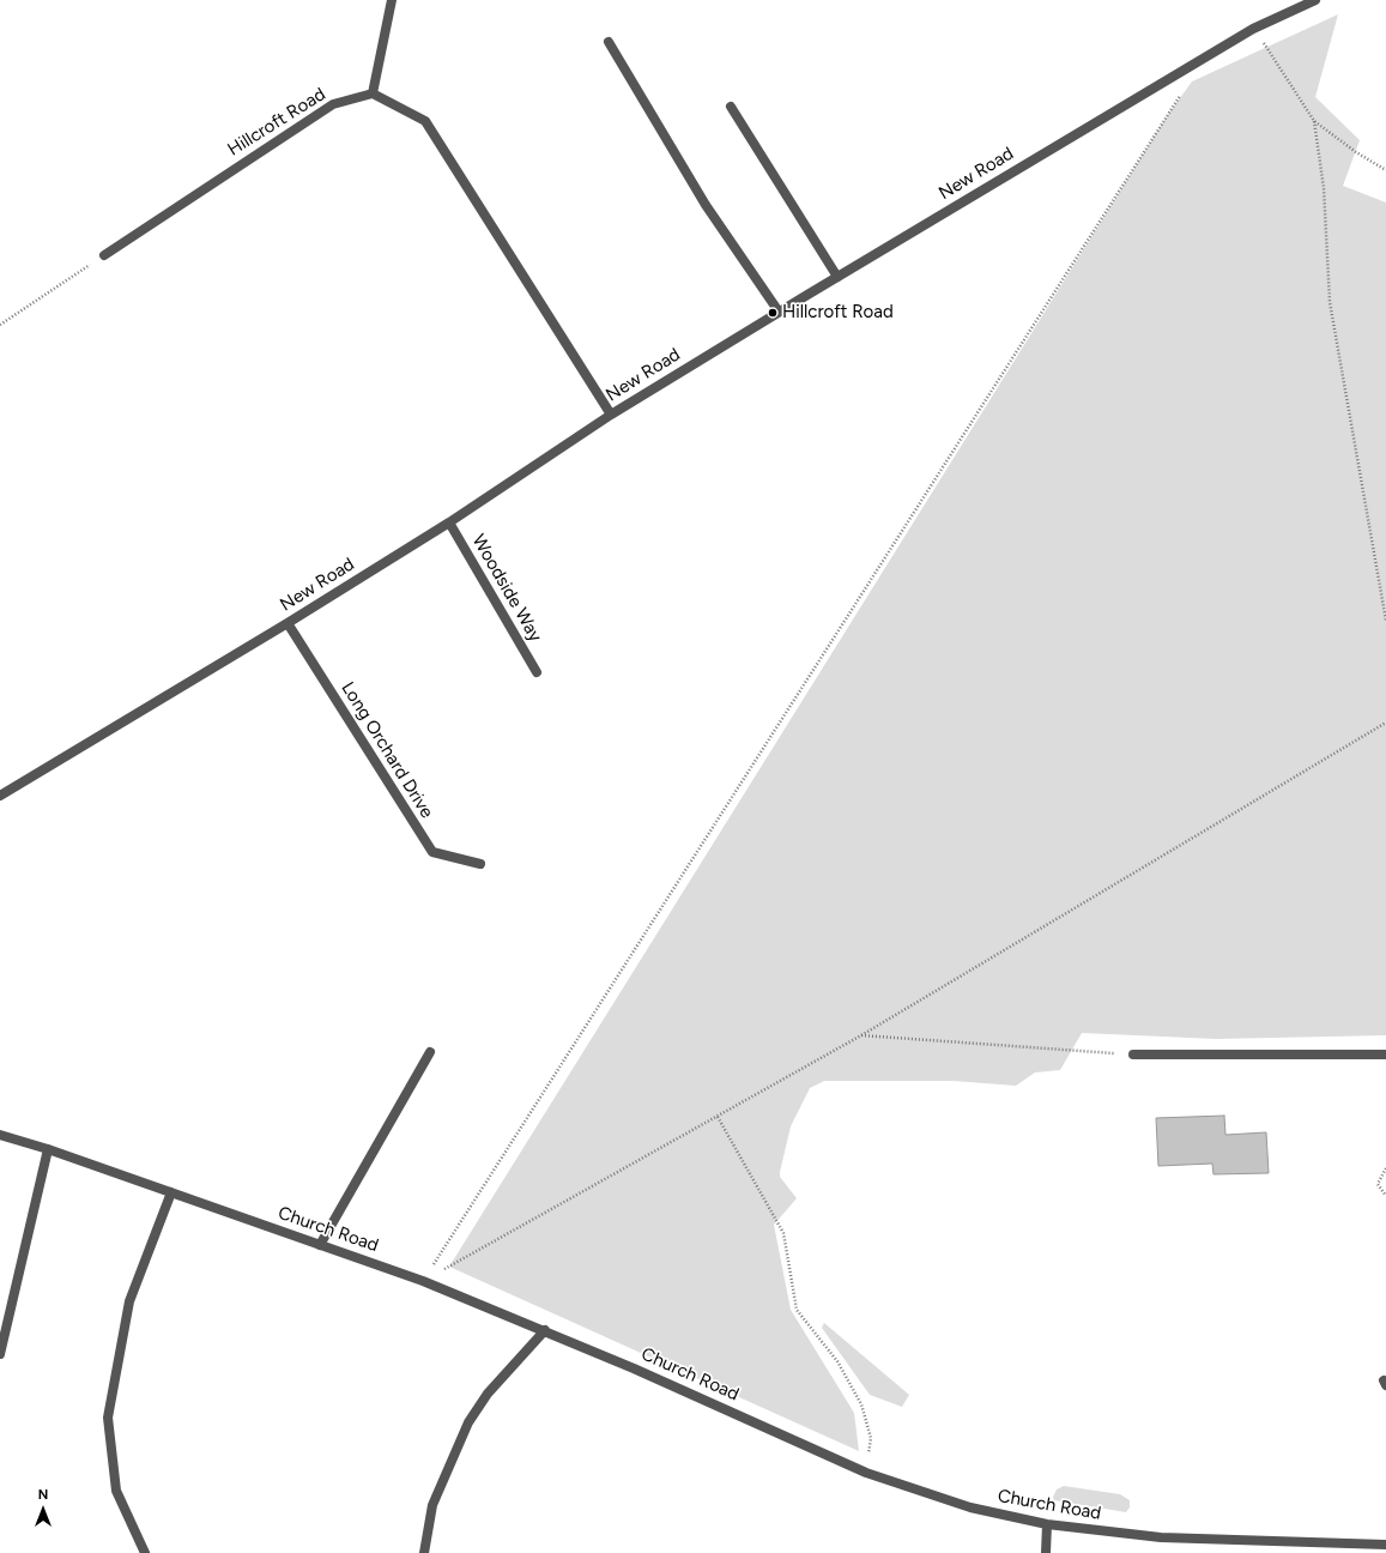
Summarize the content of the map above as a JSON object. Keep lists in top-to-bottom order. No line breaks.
{"streets":{"street":["Hillcroft Road","New Road","Woodside Way","Long Orchard Drive","Church Road"]},"crossings":[["New Road","Woodside Way"],["New Road","Long Orchard Drive"]],"places":["Hillcroft Road"],"north":"top"}
